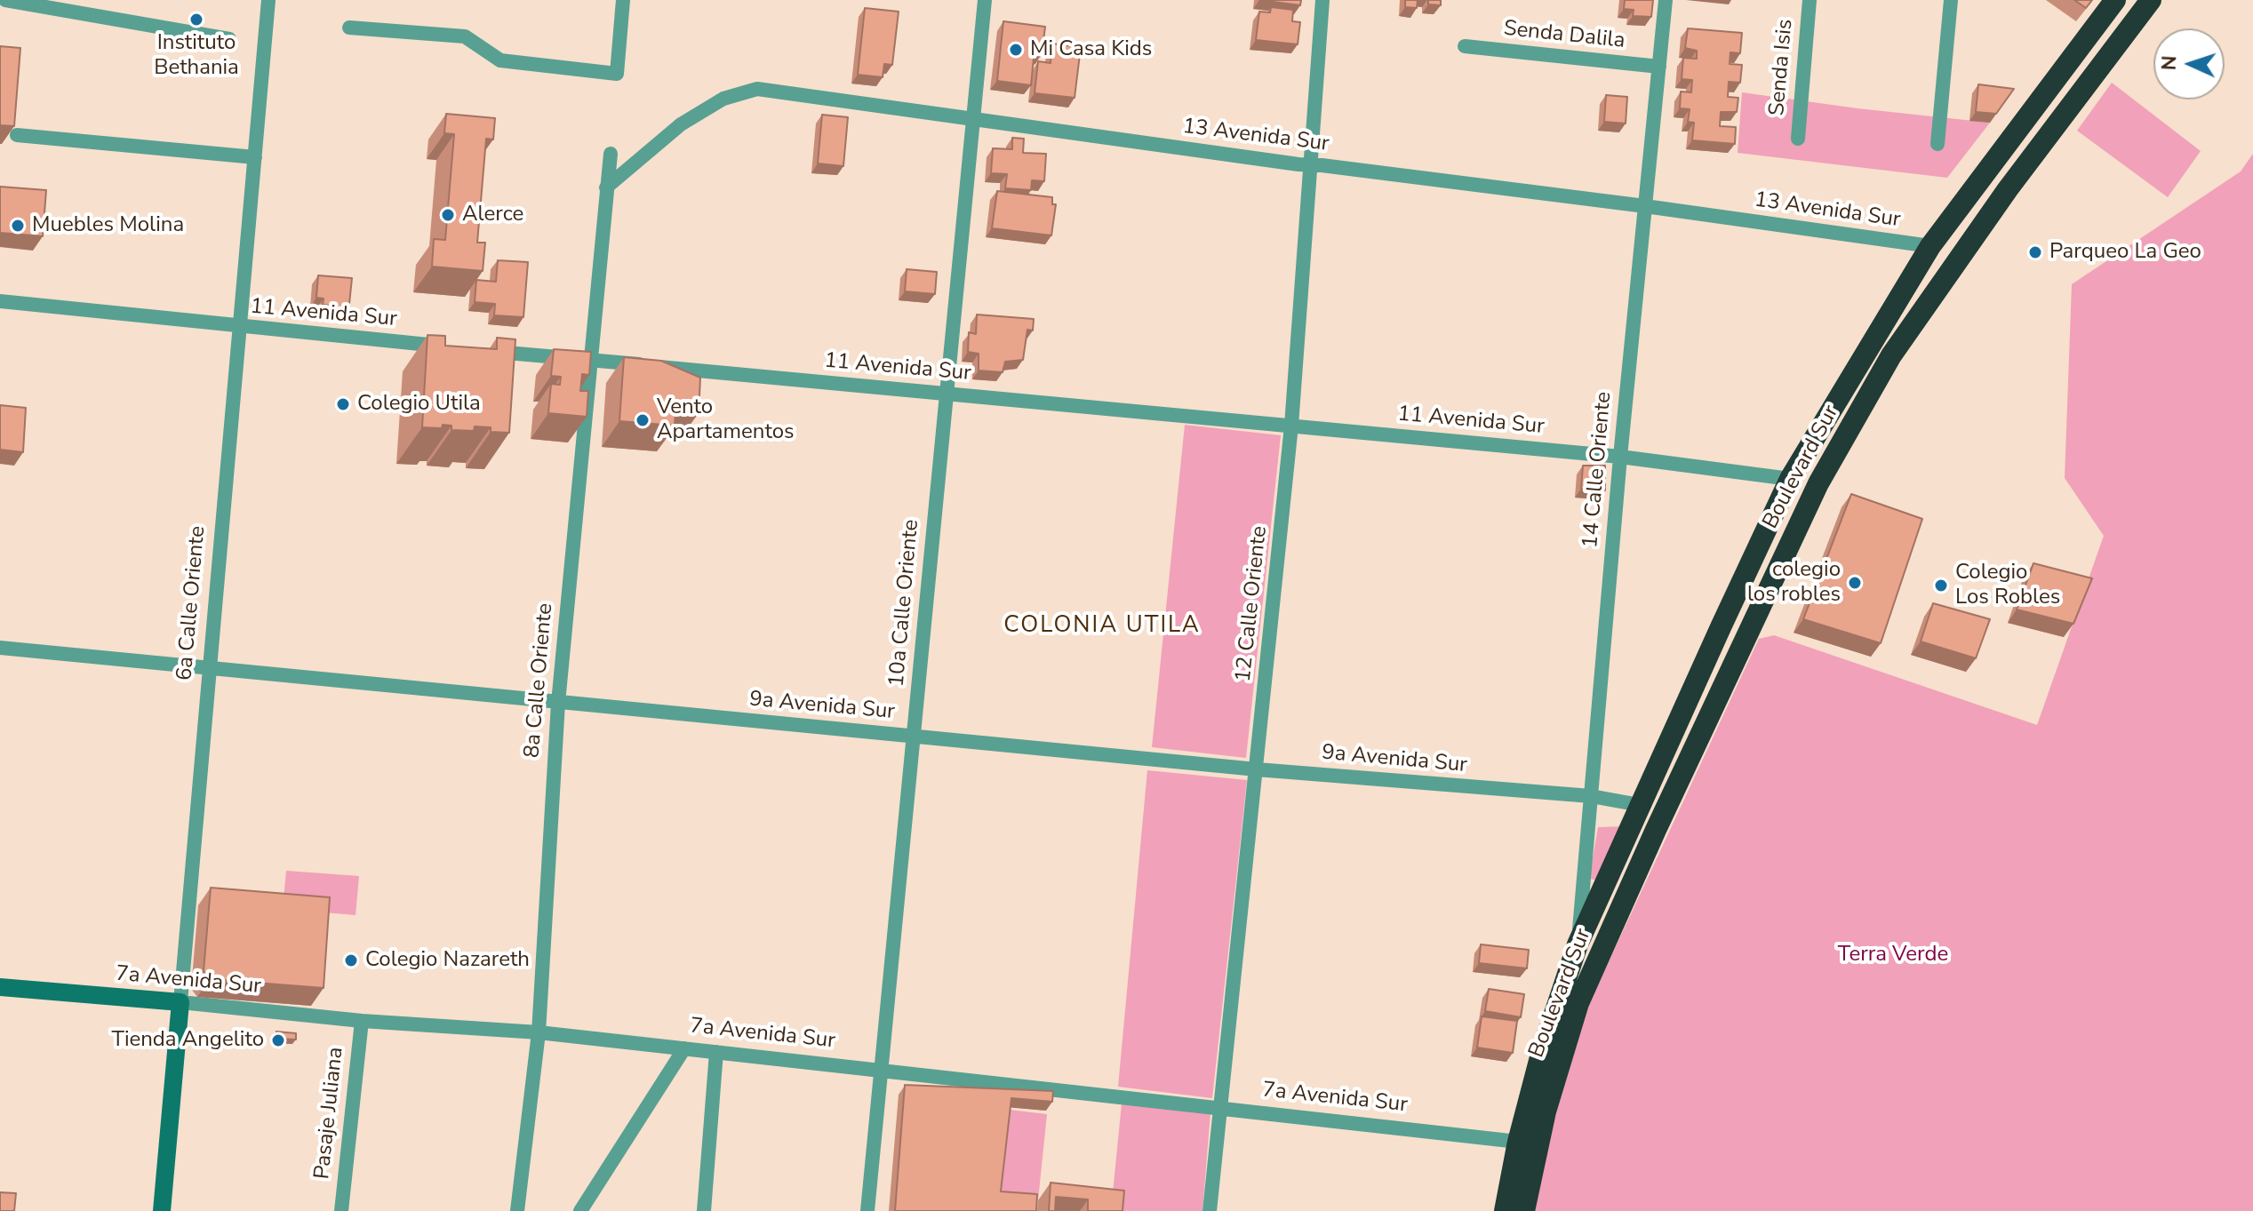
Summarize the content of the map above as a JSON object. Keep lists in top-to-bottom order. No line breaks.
{"streets":{"highway":["Boulevard Sur"],"street":["Senda Dalila","Senda Isis","13 Avenida Sur","11 Avenida Sur","14 Calle Oriente","6a Calle Oriente","10a Calle Oriente","12 Calle Oriente","8a Calle Oriente","9a Avenida Sur","7a Avenida Sur","Pasaje Juliana"]},"crossings":[["Senda Dalila","14 Calle Oriente"],["13 Avenida Sur","Boulevard Sur"],["13 Avenida Sur","14 Calle Oriente"],["13 Avenida Sur","10a Calle Oriente"],["13 Avenida Sur","12 Calle Oriente"],["13 Avenida Sur","8a Calle Oriente"],["11 Avenida Sur","Boulevard Sur"],["11 Avenida Sur","14 Calle Oriente"],["11 Avenida Sur","6a Calle Oriente"],["11 Avenida Sur","10a Calle Oriente"],["11 Avenida Sur","12 Calle Oriente"],["11 Avenida Sur","8a Calle Oriente"],["Boulevard Sur","14 Calle Oriente"],["Boulevard Sur","9a Avenida Sur"],["Boulevard Sur","7a Avenida Sur"],["14 Calle Oriente","9a Avenida Sur"],["6a Calle Oriente","9a Avenida Sur"],["6a Calle Oriente","7a Avenida Sur"],["10a Calle Oriente","9a Avenida Sur"],["10a Calle Oriente","7a Avenida Sur"],["12 Calle Oriente","9a Avenida Sur"],["12 Calle Oriente","7a Avenida Sur"],["8a Calle Oriente","9a Avenida Sur"],["8a Calle Oriente","7a Avenida Sur"],["7a Avenida Sur","Pasaje Juliana"]],"districts":["COLONIA UTILA"],"parks":["Terra Verde"],"places":["Instituto Bethania","Mi Casa Kids","Alerce","Muebles Molina","Parqueo La Geo","Colegio Utila","Vento Apartamentos","colegio los robles","Colegio Los Robles","Colegio Nazareth","Tienda Angelito"],"north":"left"}
